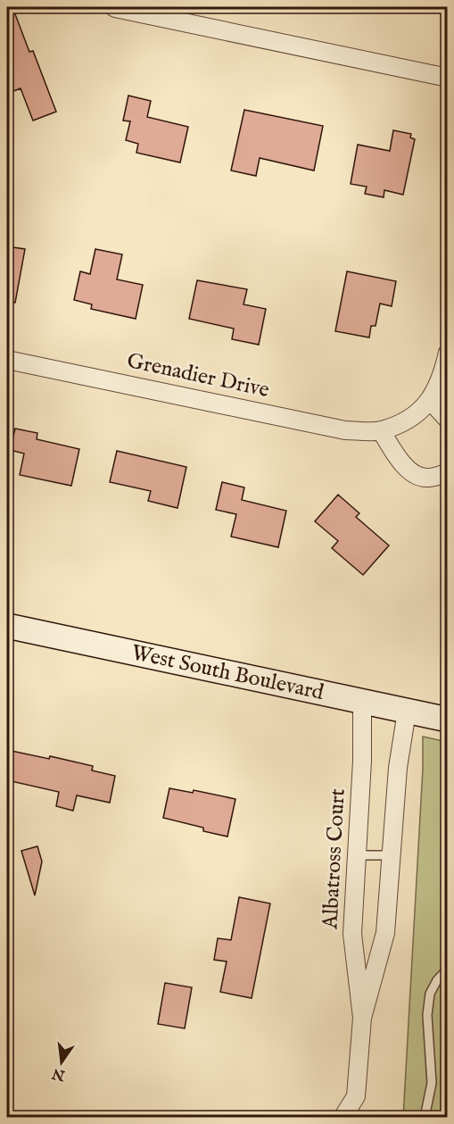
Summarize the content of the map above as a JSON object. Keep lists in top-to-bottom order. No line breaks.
{"streets":{"main road":["West South Boulevard"],"street":["Grenadier Drive","Albatross Court"]},"crossings":[["West South Boulevard","Albatross Court"]],"north":"bottom"}
